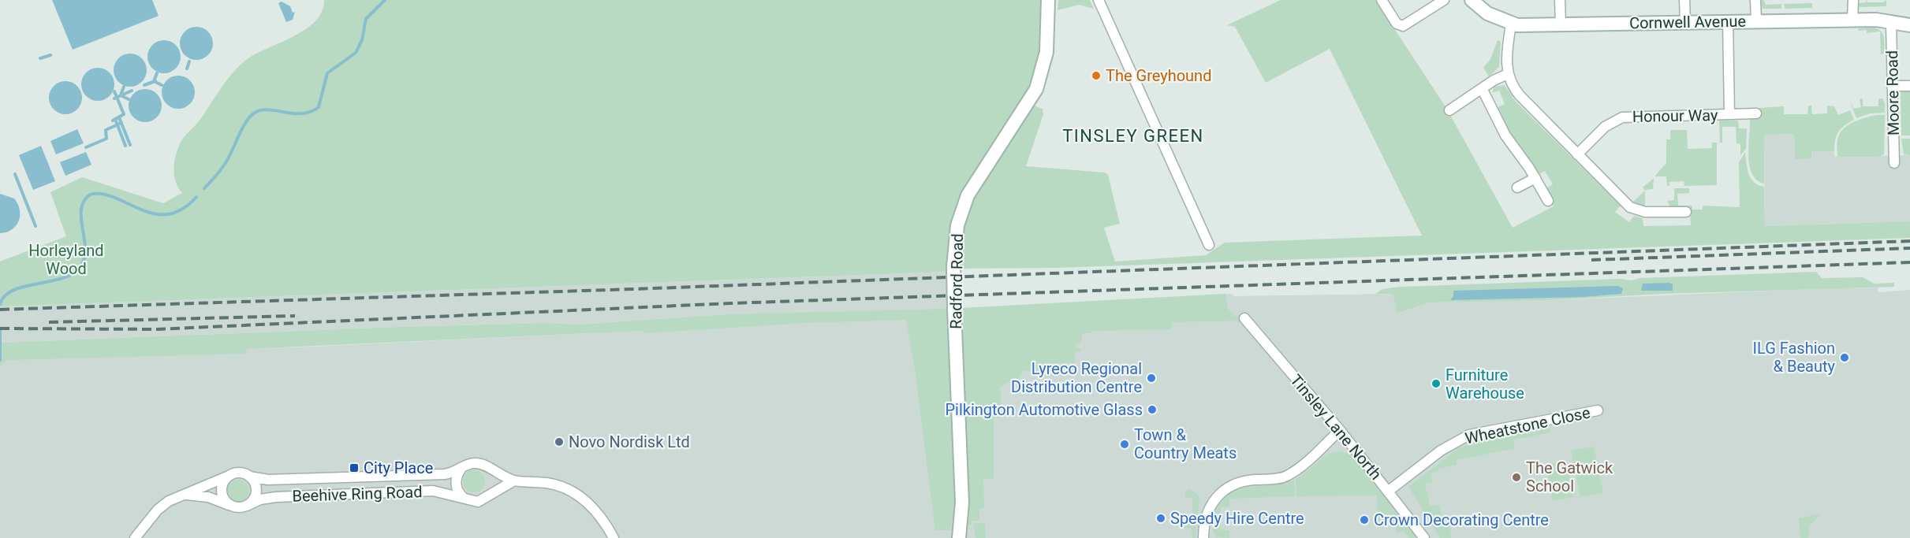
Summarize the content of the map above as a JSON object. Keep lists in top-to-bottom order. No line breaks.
{"streets":{"street":["Cornwell Avenue","Moore Road","Honour Way","Radford Road","Wheatstone Close","Tinsley Lane North","Beehive Ring Road"]},"crossings":[["Cornwell Avenue","Moore Road"],["Cornwell Avenue","Honour Way"],["Wheatstone Close","Tinsley Lane North"]],"districts":["TINSLEY GREEN"],"parks":["Horleyland Wood"],"places":{"other":["The Greyhound","ILG Fashion & Beauty","Lyreco Regional Distribution Centre","Furniture Warehouse","Pilkington Automotive Glass","Novo Nordisk Ltd","Town & Country Meats","The Gatwick School","Speedy Hire Centre","Crown Decorating Centre"],"transit":["City Place"]}}
